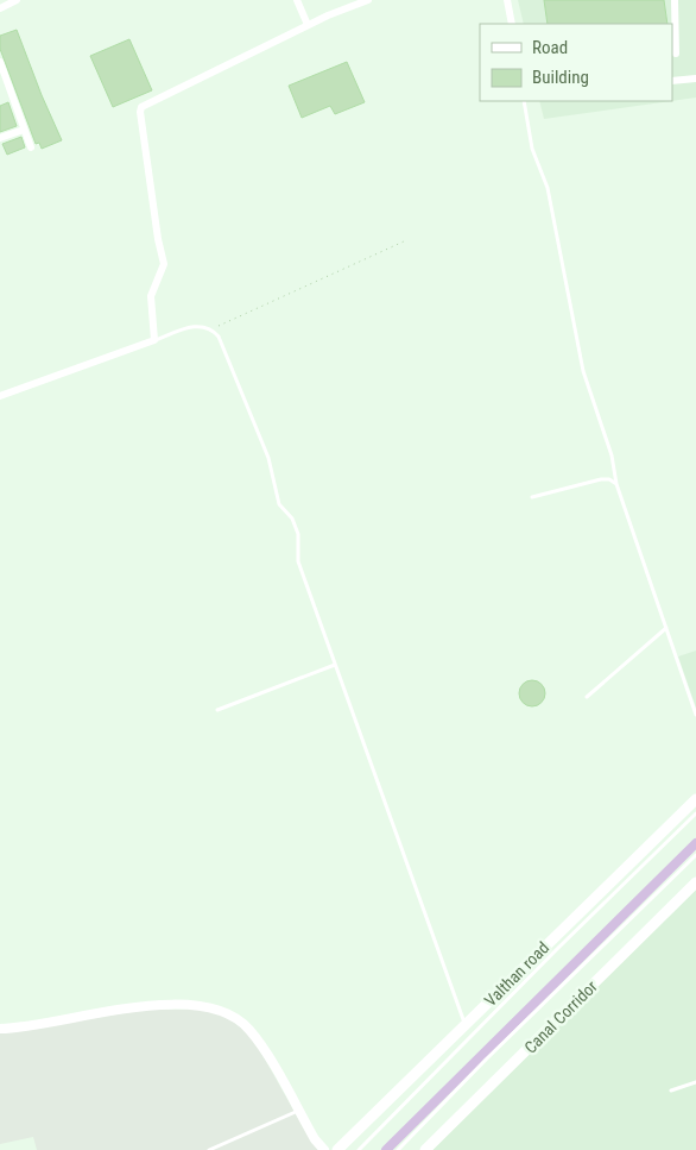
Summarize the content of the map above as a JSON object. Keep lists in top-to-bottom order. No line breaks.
{"streets":{"main road":["Valthan road","Canal Corridor"]},"legend":["Road","Building"]}
